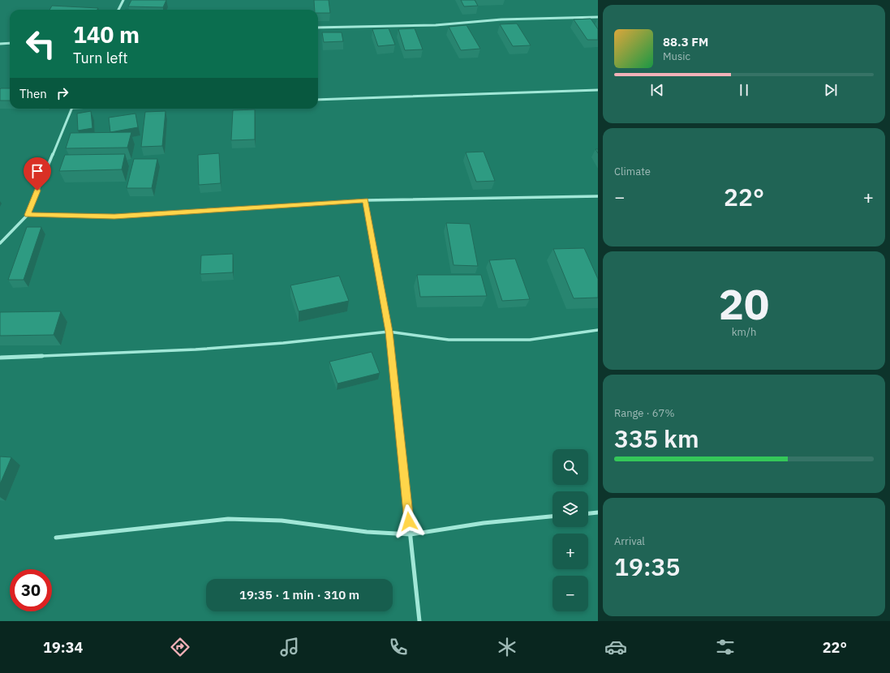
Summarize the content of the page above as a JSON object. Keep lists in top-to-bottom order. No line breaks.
{"page":{"turn":["140 m","Turn left"],"song":["88.3 FM","Music"],"then":"Then","tile":["Climate",["20","km/h"],["Range · 67%","335 km"],["Arrival","19:35"]],"heat":["−","22°","+"],"map_buttons":["+","−"],"limit":"30","trip":"19:35 · 1 min · 310 m","tabs":["19:34","22°"]}}
